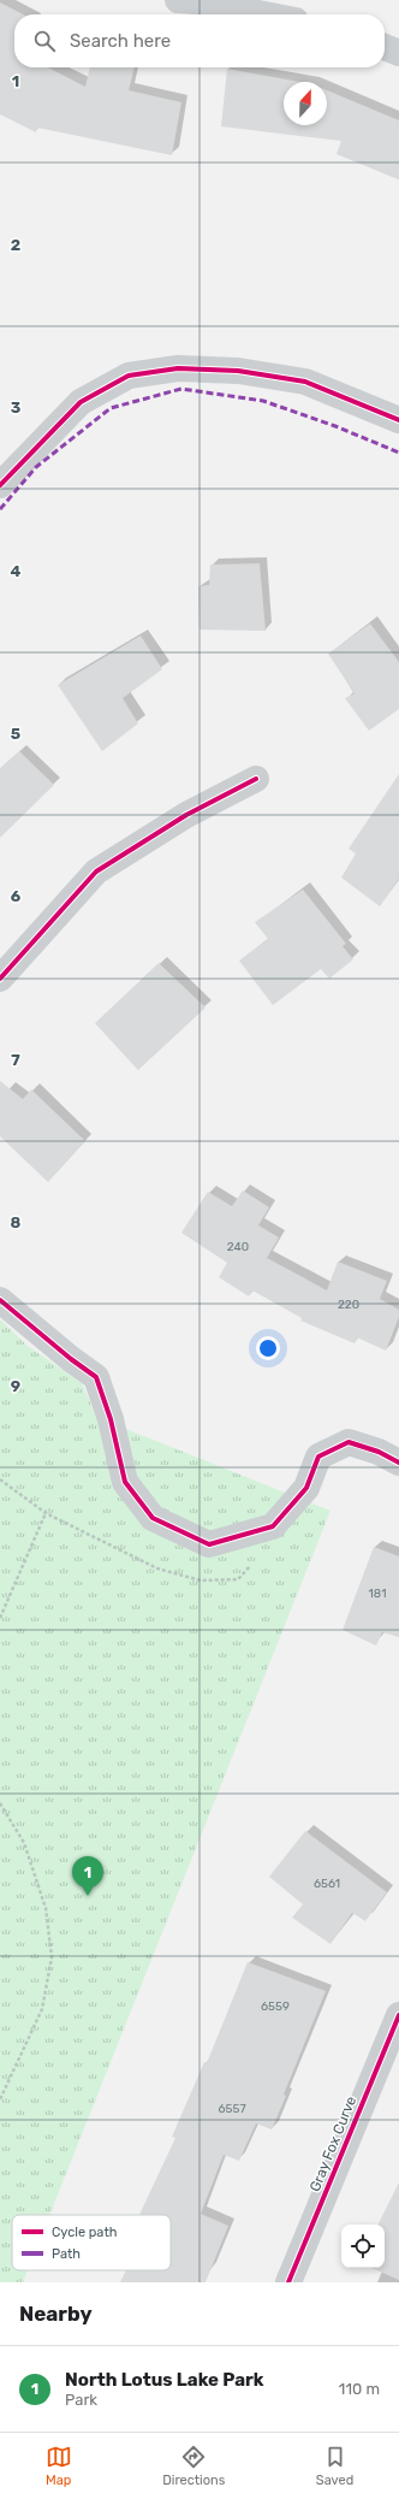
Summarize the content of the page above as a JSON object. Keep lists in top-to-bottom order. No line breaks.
{"streets":{"street":["Gray Fox Curve"]},"house_numbers":["240","220","181","6561","6559","6557"],"legend":["Cycle path","Path"],"north":"top","page":{"search":"Search here","pins":"1","heading":"Nearby","list":[{"mark":"1","name":"North Lotus Lake Park","note":"Park","value":"110 m"}],"nav":["Map","Directions","Saved"]},"grid":{"rows":["1","2","3","4","5","6","7","8","9"]}}
